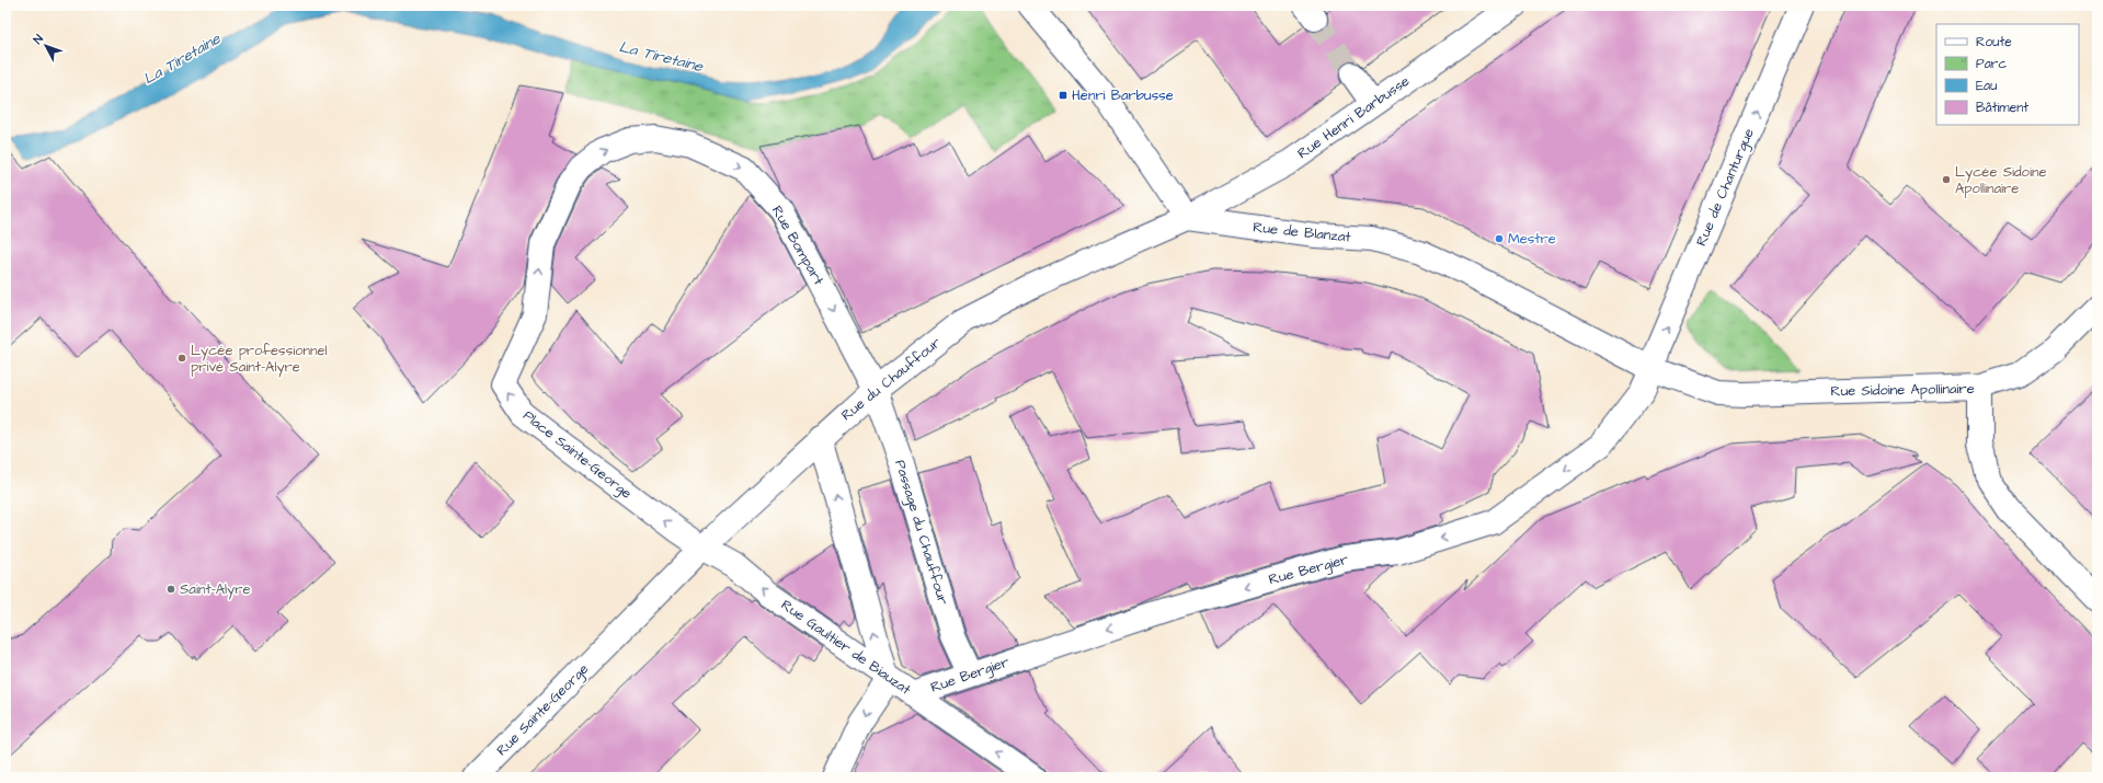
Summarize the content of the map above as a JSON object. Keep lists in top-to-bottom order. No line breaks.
{"streets":{"street":["Rue Henri Barbusse","Rue de Chanturgue","Rue de Blanzat","Rue Bompart","Rue du Chauffour","Rue Sidoine Apollinaire","Place Sainte-George","Passage du Chauffour","Rue Bergier","Rue Gaultier de Biauzat","Rue Sainte-George"]},"crossings":[["Rue Henri Barbusse","Rue de Blanzat"],["Rue Henri Barbusse","Rue du Chauffour"],["Rue de Chanturgue","Rue de Blanzat"],["Rue de Chanturgue","Rue Sidoine Apollinaire"],["Rue de Chanturgue","Rue Bergier"],["Rue de Blanzat","Rue du Chauffour"],["Rue de Blanzat","Rue Sidoine Apollinaire"],["Rue de Blanzat","Rue Bergier"],["Rue Bompart","Rue du Chauffour"],["Rue Bompart","Place Sainte-George"],["Rue Bompart","Passage du Chauffour"],["Rue du Chauffour","Passage du Chauffour"],["Rue Sidoine Apollinaire","Rue Bergier"],["Place Sainte-George","Rue Gaultier de Biauzat"],["Place Sainte-George","Rue Sainte-George"],["Passage du Chauffour","Rue Bergier"],["Rue Bergier","Rue Gaultier de Biauzat"],["Rue Gaultier de Biauzat","Rue Sainte-George"]],"one_way":["Rue de Chanturgue","Place Sainte-George","Rue Bergier","Rue Gaultier de Biauzat"],"water":["La Tiretaine"],"places":{"transit":["Henri Barbusse"],"other":["Lycée Sidoine Apollinaire","Mestre","Lycée professionnel privé Saint-Alyre","Saint-Alyre"]},"legend":["Route","Parc","Eau","Bâtiment"],"north":"top left"}
